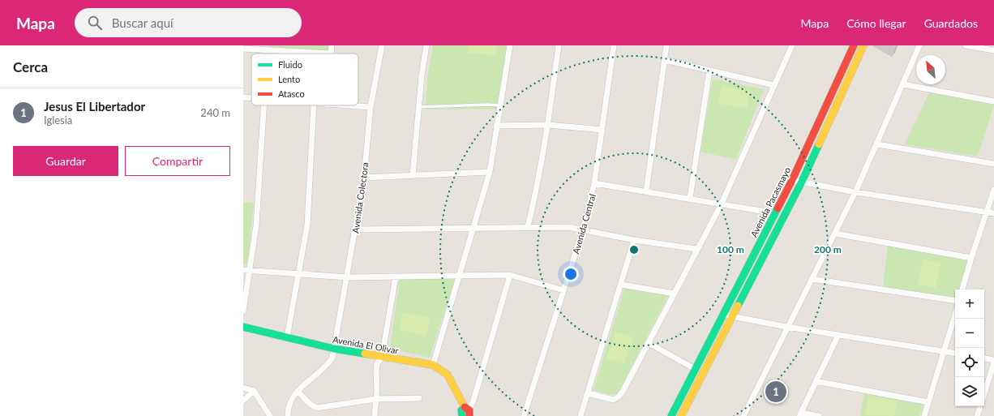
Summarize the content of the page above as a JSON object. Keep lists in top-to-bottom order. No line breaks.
{"streets":{"main road":["Avenida Pacasmayo","Avenida El Olivar"],"street":["Avenida Colectora","Avenida Central"]},"crossings":[["Avenida Colectora","Avenida El Olivar"]],"legend":["Fluido","Lento","Atasco"],"north":"top left","page":{"header":"Mapa","search":"Buscar aquí","nav":["Mapa","Cómo llegar","Guardados"],"heading":"Cerca","list":[{"mark":"1","name":"Jesus El Libertador","note":"Iglesia","value":"240 m"}],"buttons":["Guardar","Compartir"],"map_buttons":["+","−"],"pins":"1"},"rings":["100 m","200 m"]}
